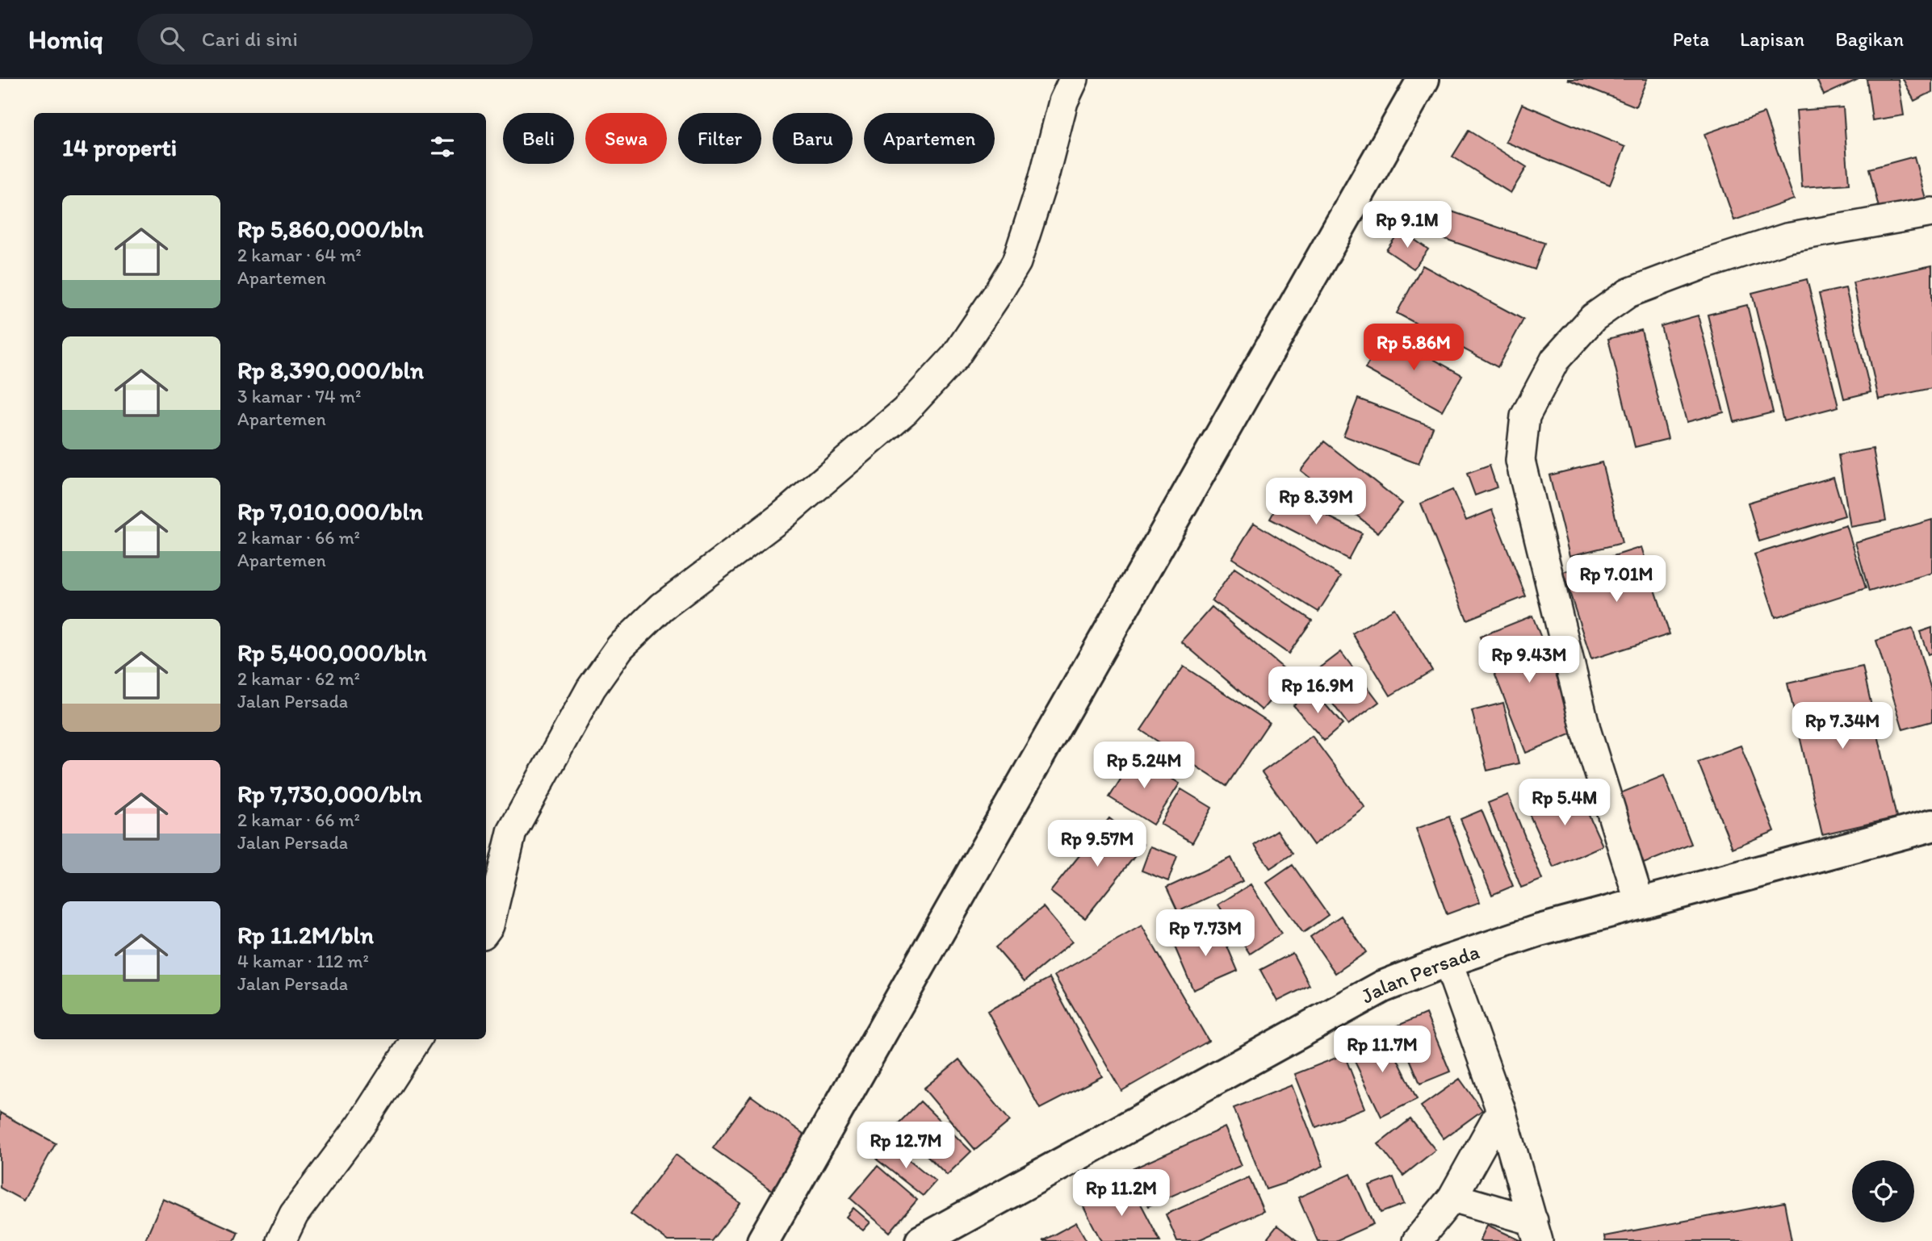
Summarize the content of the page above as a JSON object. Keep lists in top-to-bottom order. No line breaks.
{"streets":{"street":["Jalan Persada"]},"page":{"header":"Homiq","search":"Cari di sini","nav":["Peta","Lapisan","Bagikan"],"chip":["Beli","Sewa","Filter","Baru","Apartemen"],"heading":"14 properti","list":[{"name":"Rp 5,860,000/bln","note":"2 kamar · 64 m² · Apartemen"},{"name":"Rp 8,390,000/bln","note":"3 kamar · 74 m² · Apartemen"},{"name":"Rp 7,010,000/bln","note":"2 kamar · 66 m² · Apartemen"},{"name":"Rp 5,400,000/bln","note":"2 kamar · 62 m² · Jalan Persada"},{"name":"Rp 7,730,000/bln","note":"2 kamar · 66 m² · Jalan Persada"},{"name":"Rp 11.2M/bln","note":"4 kamar · 112 m² · Jalan Persada"}],"price":["Rp 9.1M","Rp 5.86M","Rp 8.39M","Rp 7.01M","Rp 9.43M","Rp 16.9M","Rp 7.34M","Rp 5.24M","Rp 5.4M","Rp 9.57M","Rp 7.73M","Rp 11.7M","Rp 12.7M","Rp 11.2M"]}}
